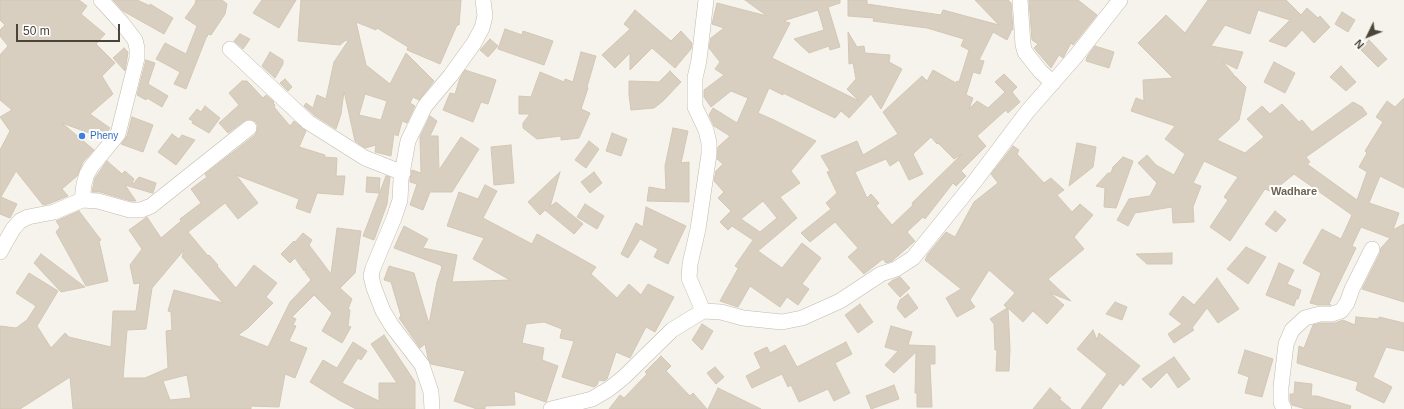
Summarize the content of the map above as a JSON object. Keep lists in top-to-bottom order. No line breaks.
{"districts":["Wadhare"],"places":["Pheny"],"scale_bar":"50 m","north":"bottom left"}
